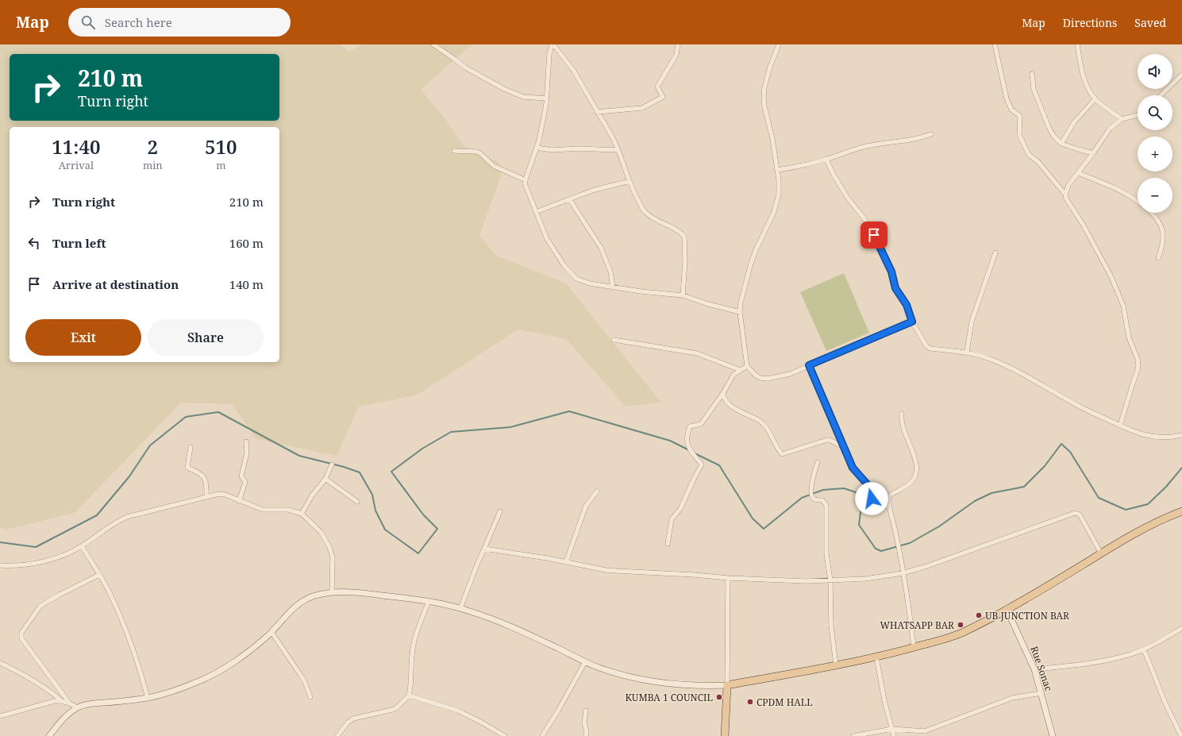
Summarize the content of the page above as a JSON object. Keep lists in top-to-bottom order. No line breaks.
{"streets":{"street":["Rue Sonac"]},"places":["UB JUNCTION BAR","WHATSAPP BAR","KUMBA 1 COUNCIL","CPDM HALL"],"page":{"header":"Map","search":"Search here","nav":["Map","Directions","Saved"],"map_buttons":["+","−"],"turn":["210 m","Turn right"],"eta":["11:40","Arrival","2","min","510","m"],"list":[{"name":"Turn right","value":"210 m"},{"name":"Turn left","value":"160 m"},{"name":"Arrive at destination","value":"140 m"}],"buttons":["Exit","Share"]}}
